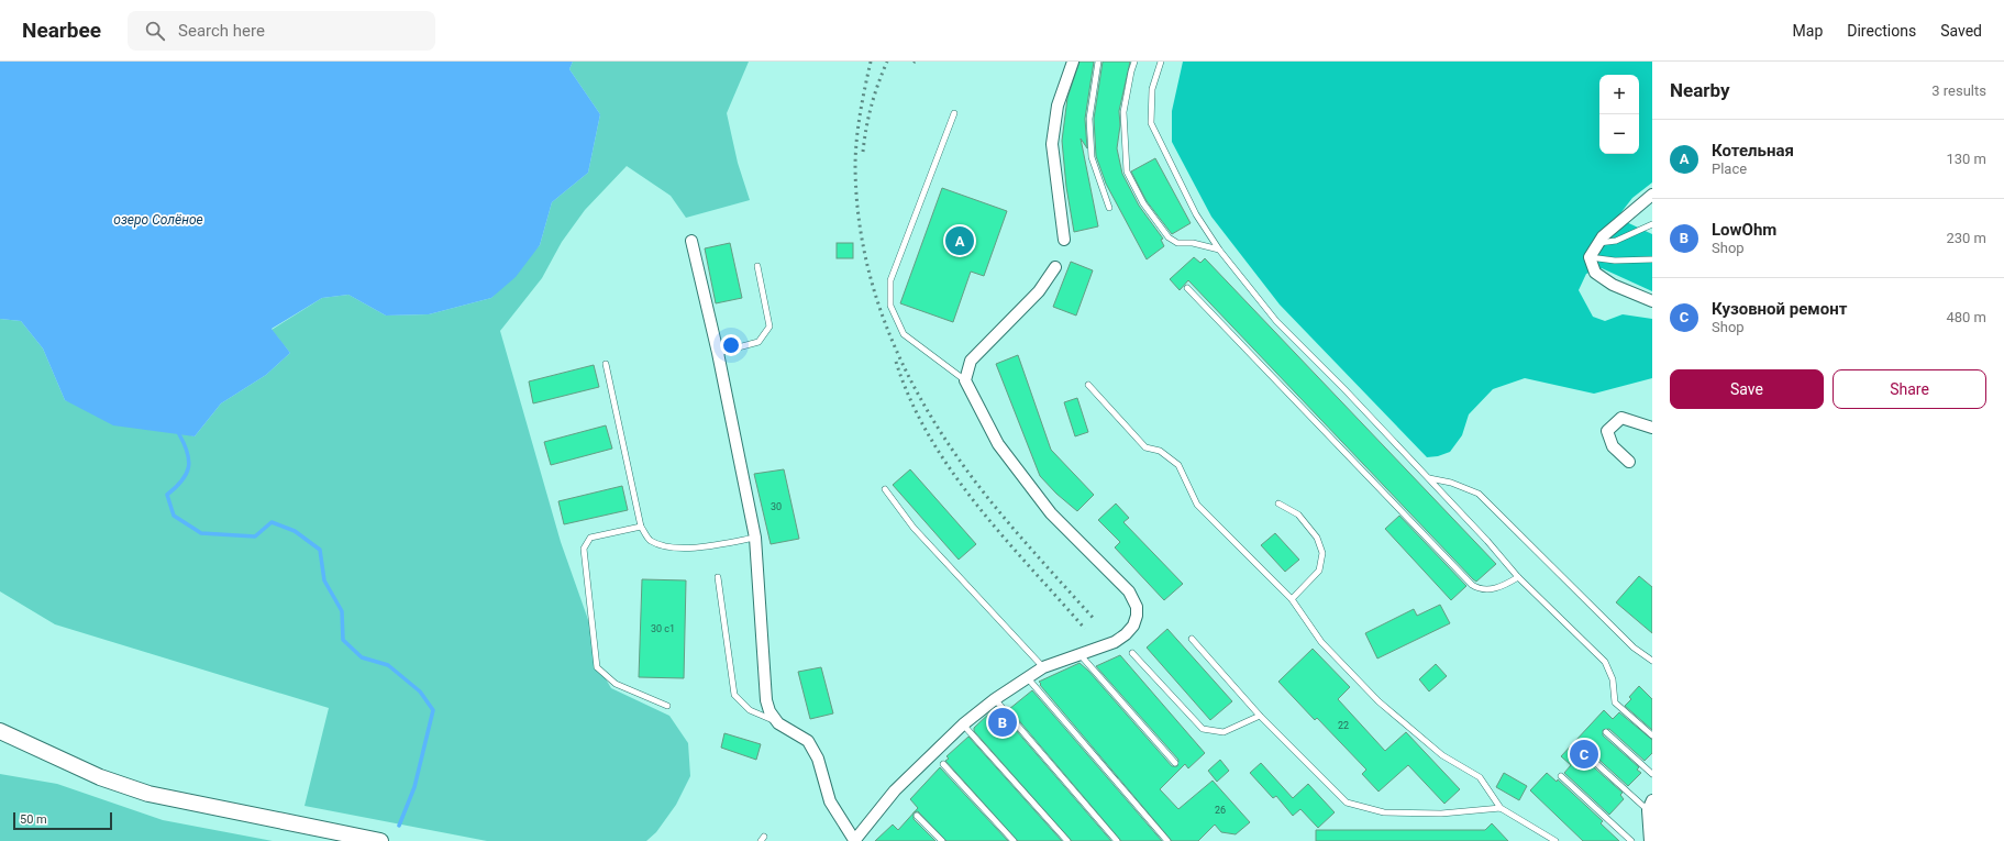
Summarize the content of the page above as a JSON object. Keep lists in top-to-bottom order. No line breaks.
{"water":["озеро Солёное"],"house_numbers":["30","30 с1","22","26"],"scale_bar":"50 m","page":{"header":"Nearbee","search":"Search here","nav":["Map","Directions","Saved"],"heading":["Nearby","3 results"],"map_buttons":["+","−"],"list":[{"mark":"A","name":"Котельная","note":"Place","value":"130 m"},{"mark":"B","name":"LowOhm","note":"Shop","value":"230 m"},{"mark":"C","name":"Кузовной ремонт","note":"Shop","value":"480 m"}],"pins":["A","B","C"],"buttons":["Save","Share"],"scale":"50 m"}}
